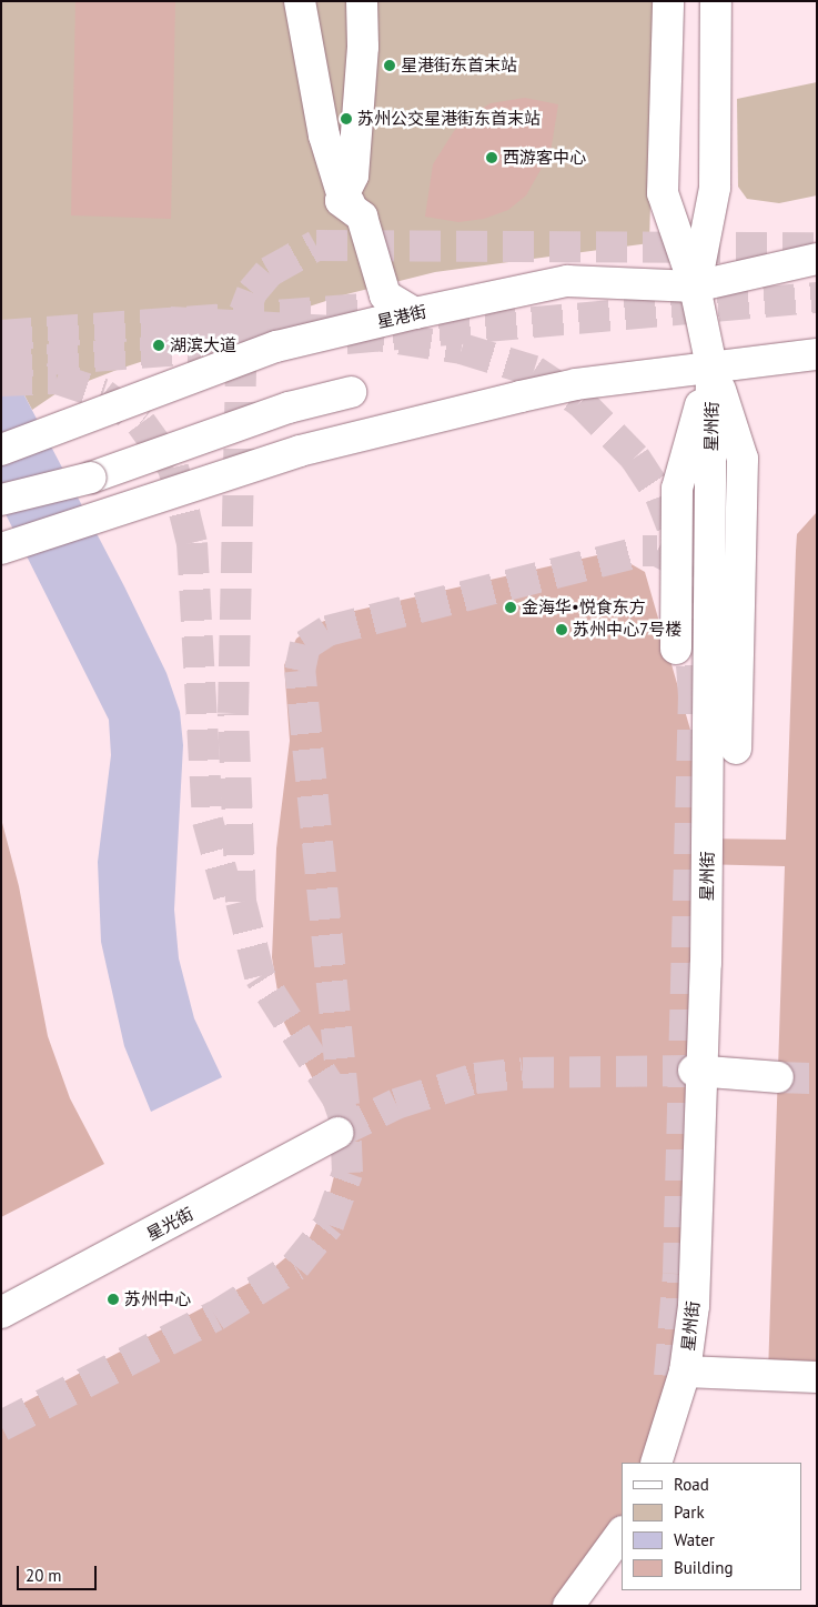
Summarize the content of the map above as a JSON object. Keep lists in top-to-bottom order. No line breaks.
{"streets":{"street":["星港街","星州街","星光街"]},"crossings":[["星港街","星州街"]],"places":["星港街东首末站","苏州公交星港街东首末站","西游客中心","湖滨大道","金海华•悦食东方","苏州中心7号楼","苏州中心"],"legend":["Road","Park","Water","Building"],"scale_bar":"20 m"}
